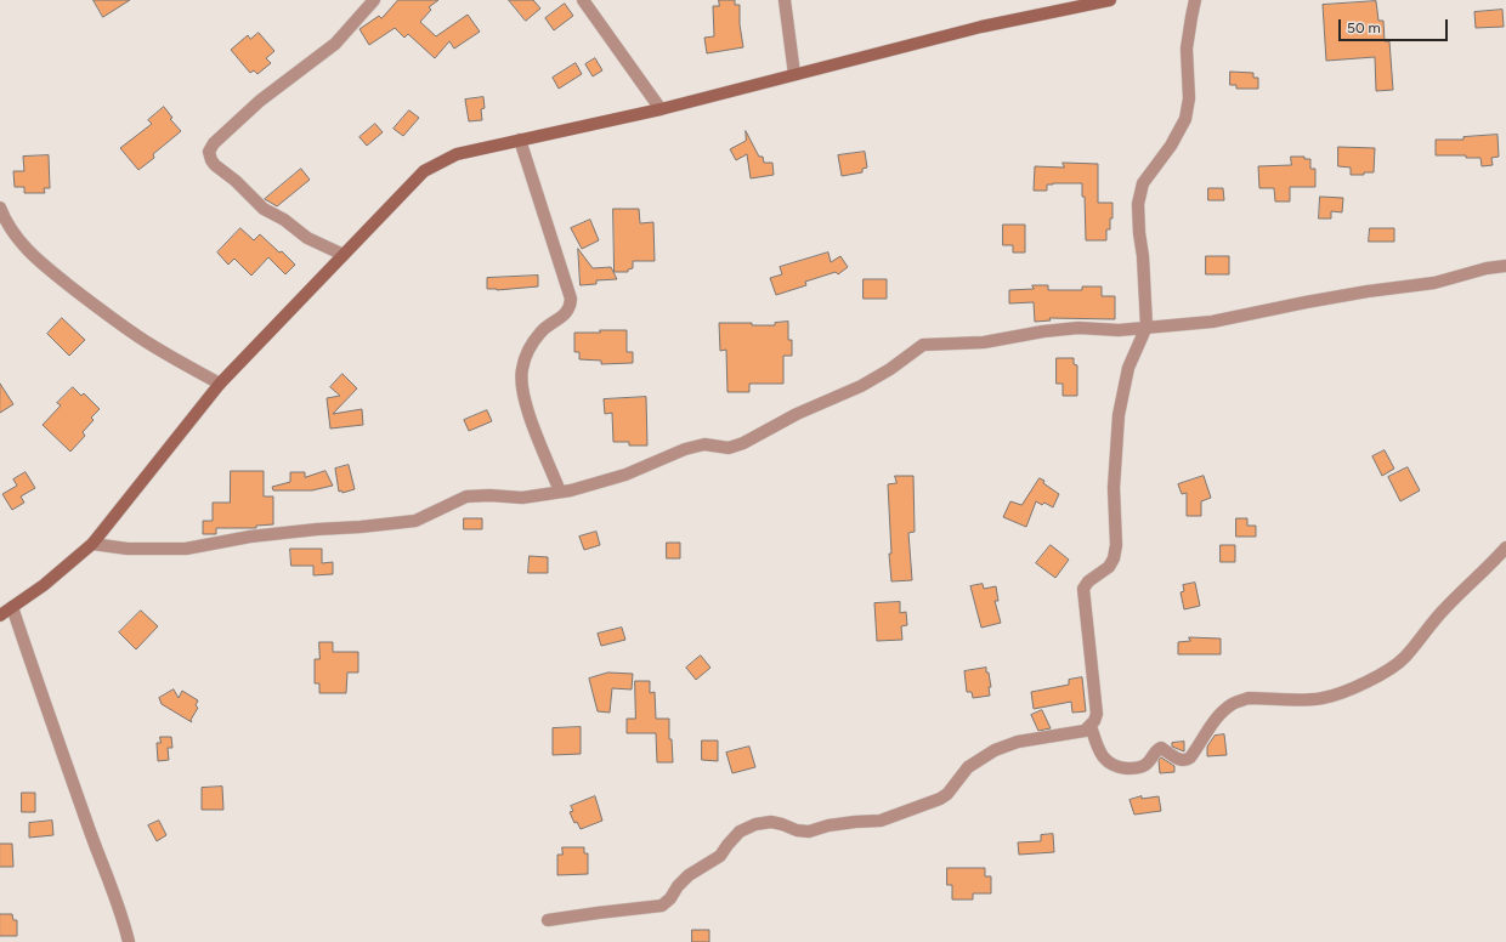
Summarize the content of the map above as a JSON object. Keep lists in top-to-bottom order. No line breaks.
{"scale_bar":"50 m"}
